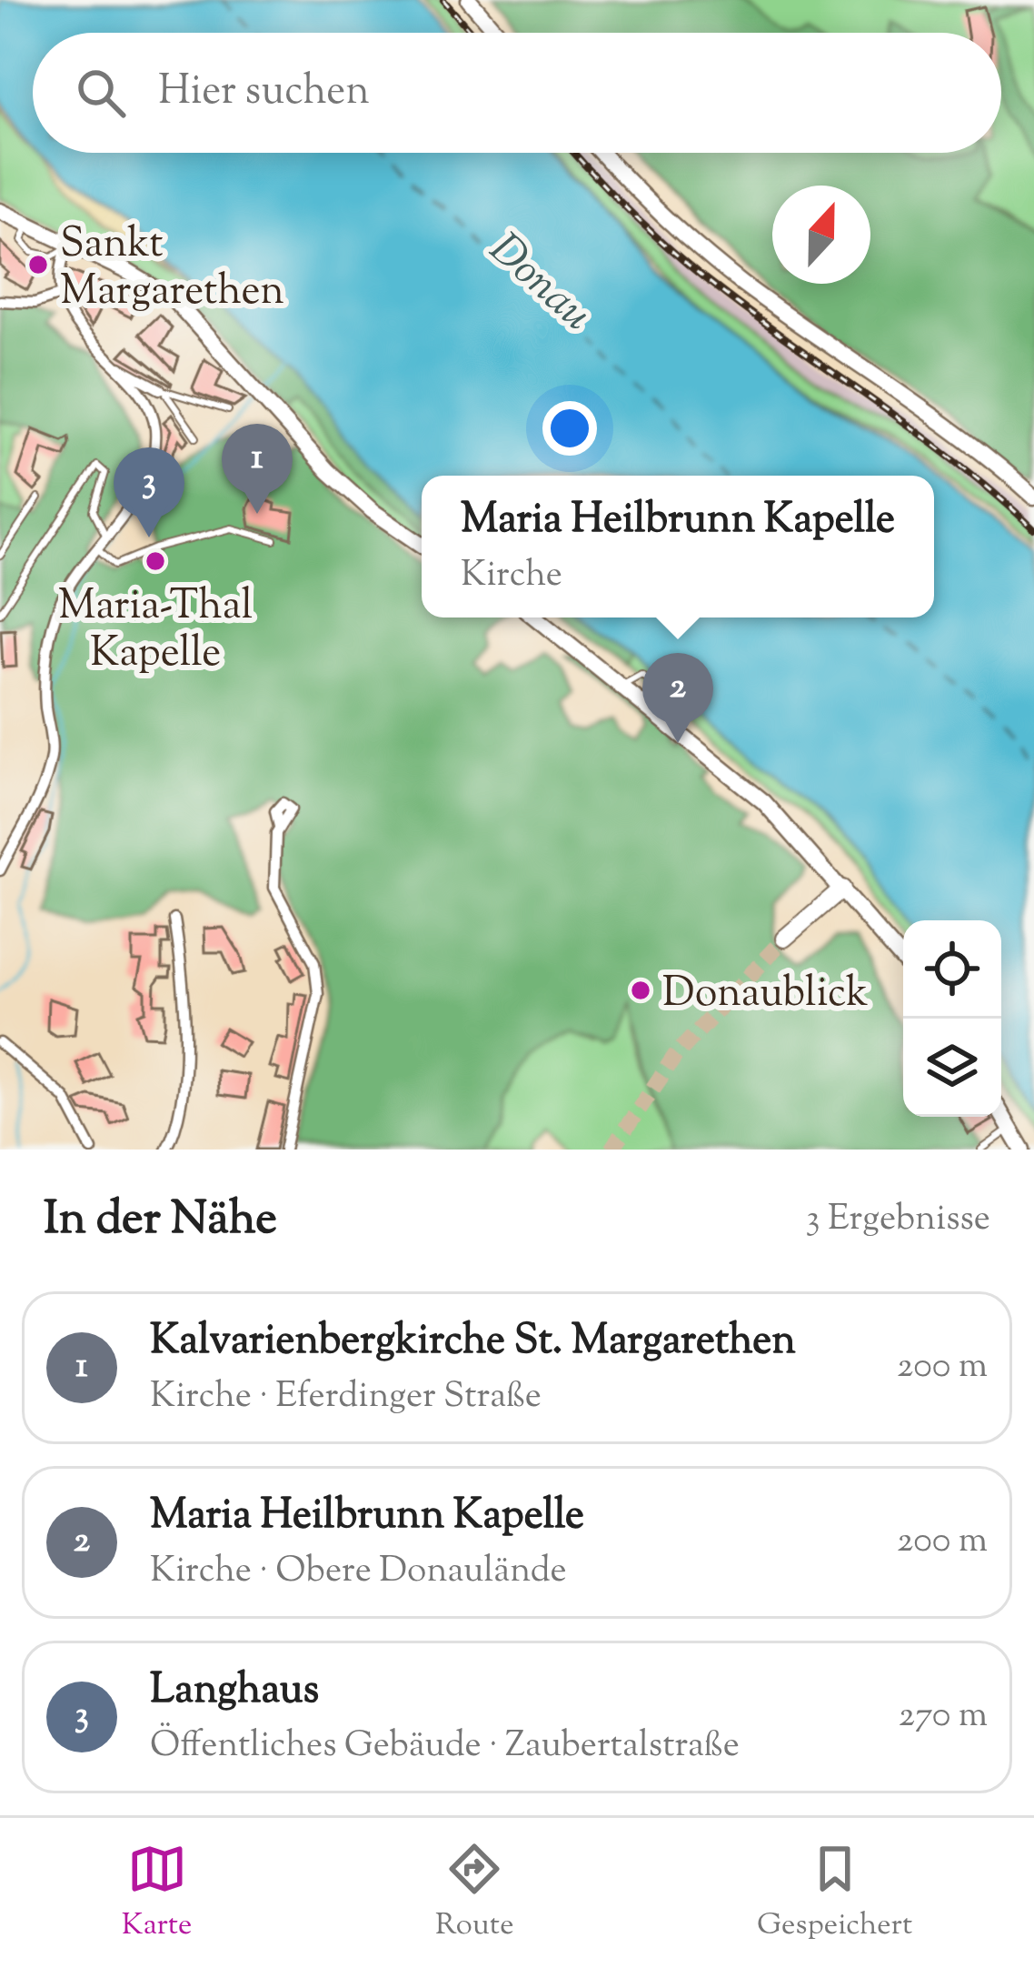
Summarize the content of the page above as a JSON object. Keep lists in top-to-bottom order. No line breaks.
{"water":["Donau"],"places":["Sankt Margarethen","Maria-Thal Kapelle","Donaublick"],"north":"top","page":{"search":"Hier suchen","pins":["1","3","2"],"popup":["Maria Heilbrunn Kapelle","Kirche"],"heading":["In der Nähe","3 Ergebnisse"],"list":[{"mark":"1","name":"Kalvarienbergkirche St. Margarethen","note":"Kirche · Eferdinger Straße","value":"200 m"},{"mark":"2","name":"Maria Heilbrunn Kapelle","note":"Kirche · Obere Donaulände","value":"200 m"},{"mark":"3","name":"Langhaus","note":"Öffentliches Gebäude · Zaubertalstraße","value":"270 m"}],"nav":["Karte","Route","Gespeichert"]}}
